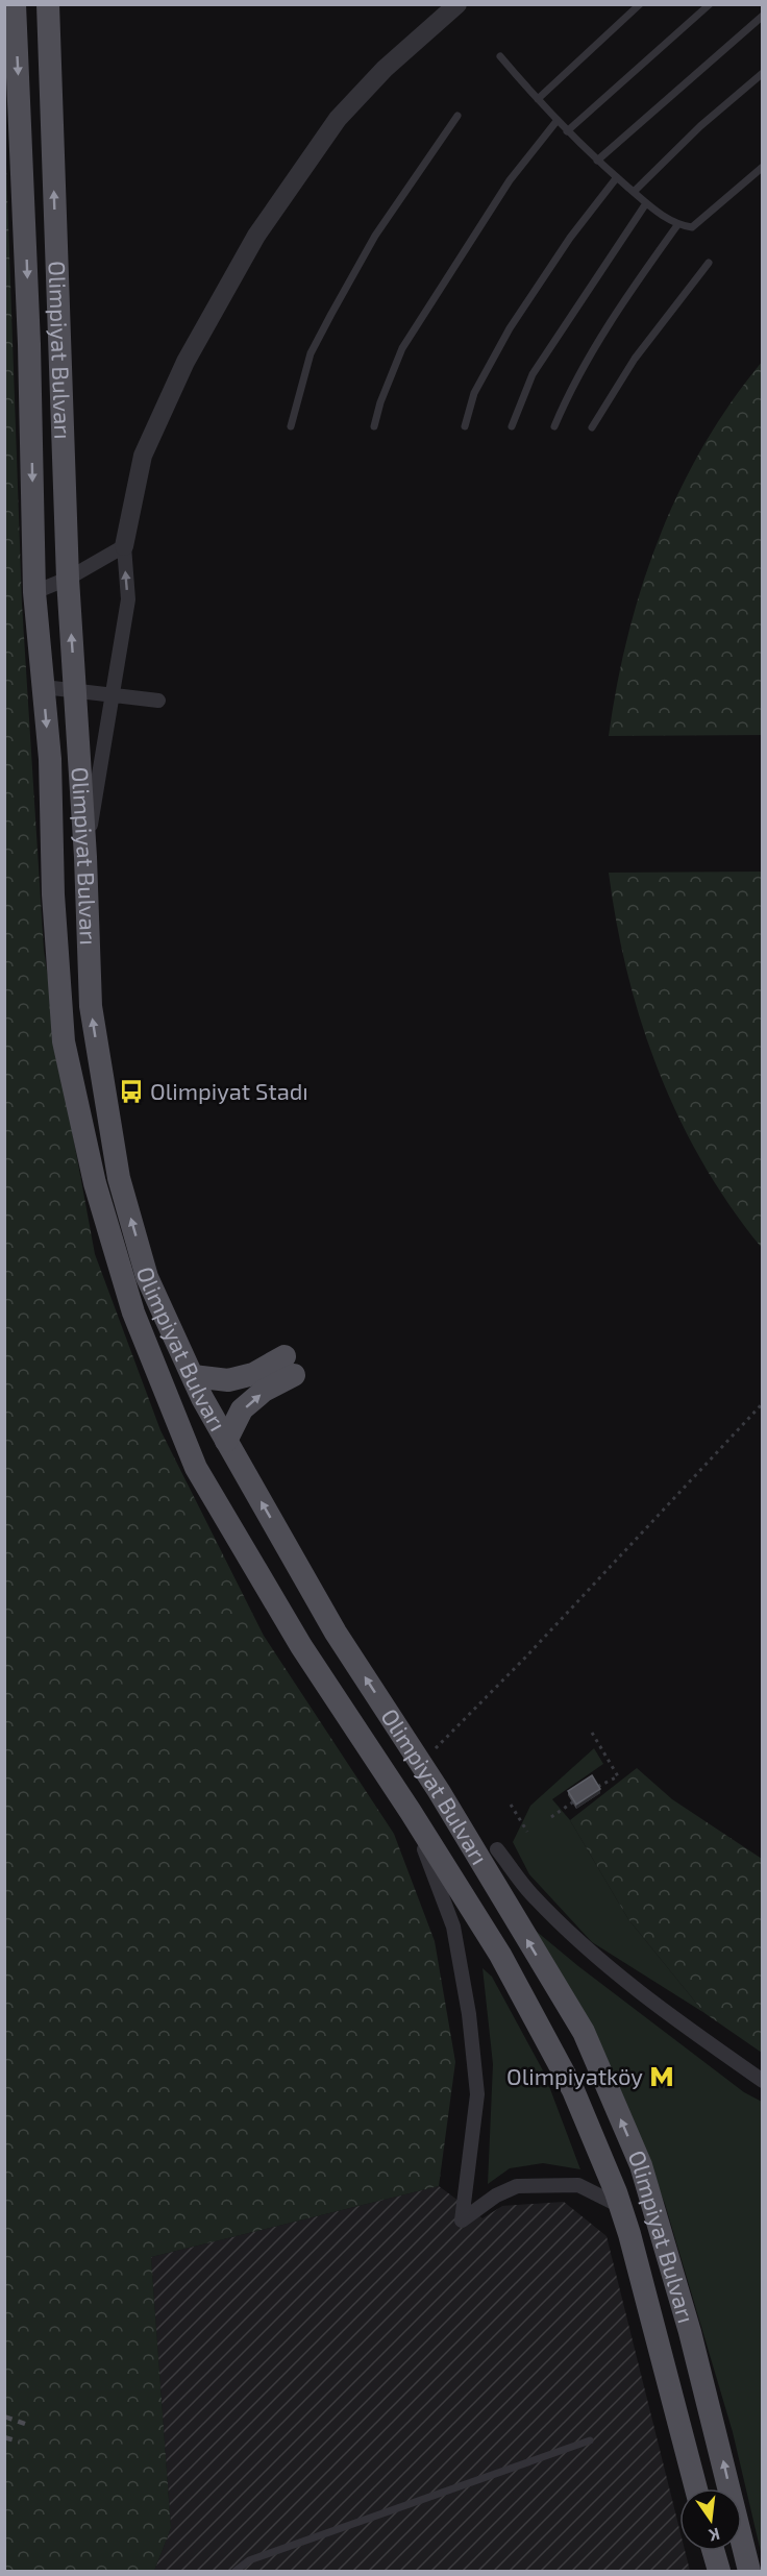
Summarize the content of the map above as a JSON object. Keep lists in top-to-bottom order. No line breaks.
{"streets":{"main road":["Olimpiyat Bulvarı"]},"places":{"bus stop":["Olimpiyat Stadı"],"metro station":["Olimpiyatköy"]},"north":"bottom"}
